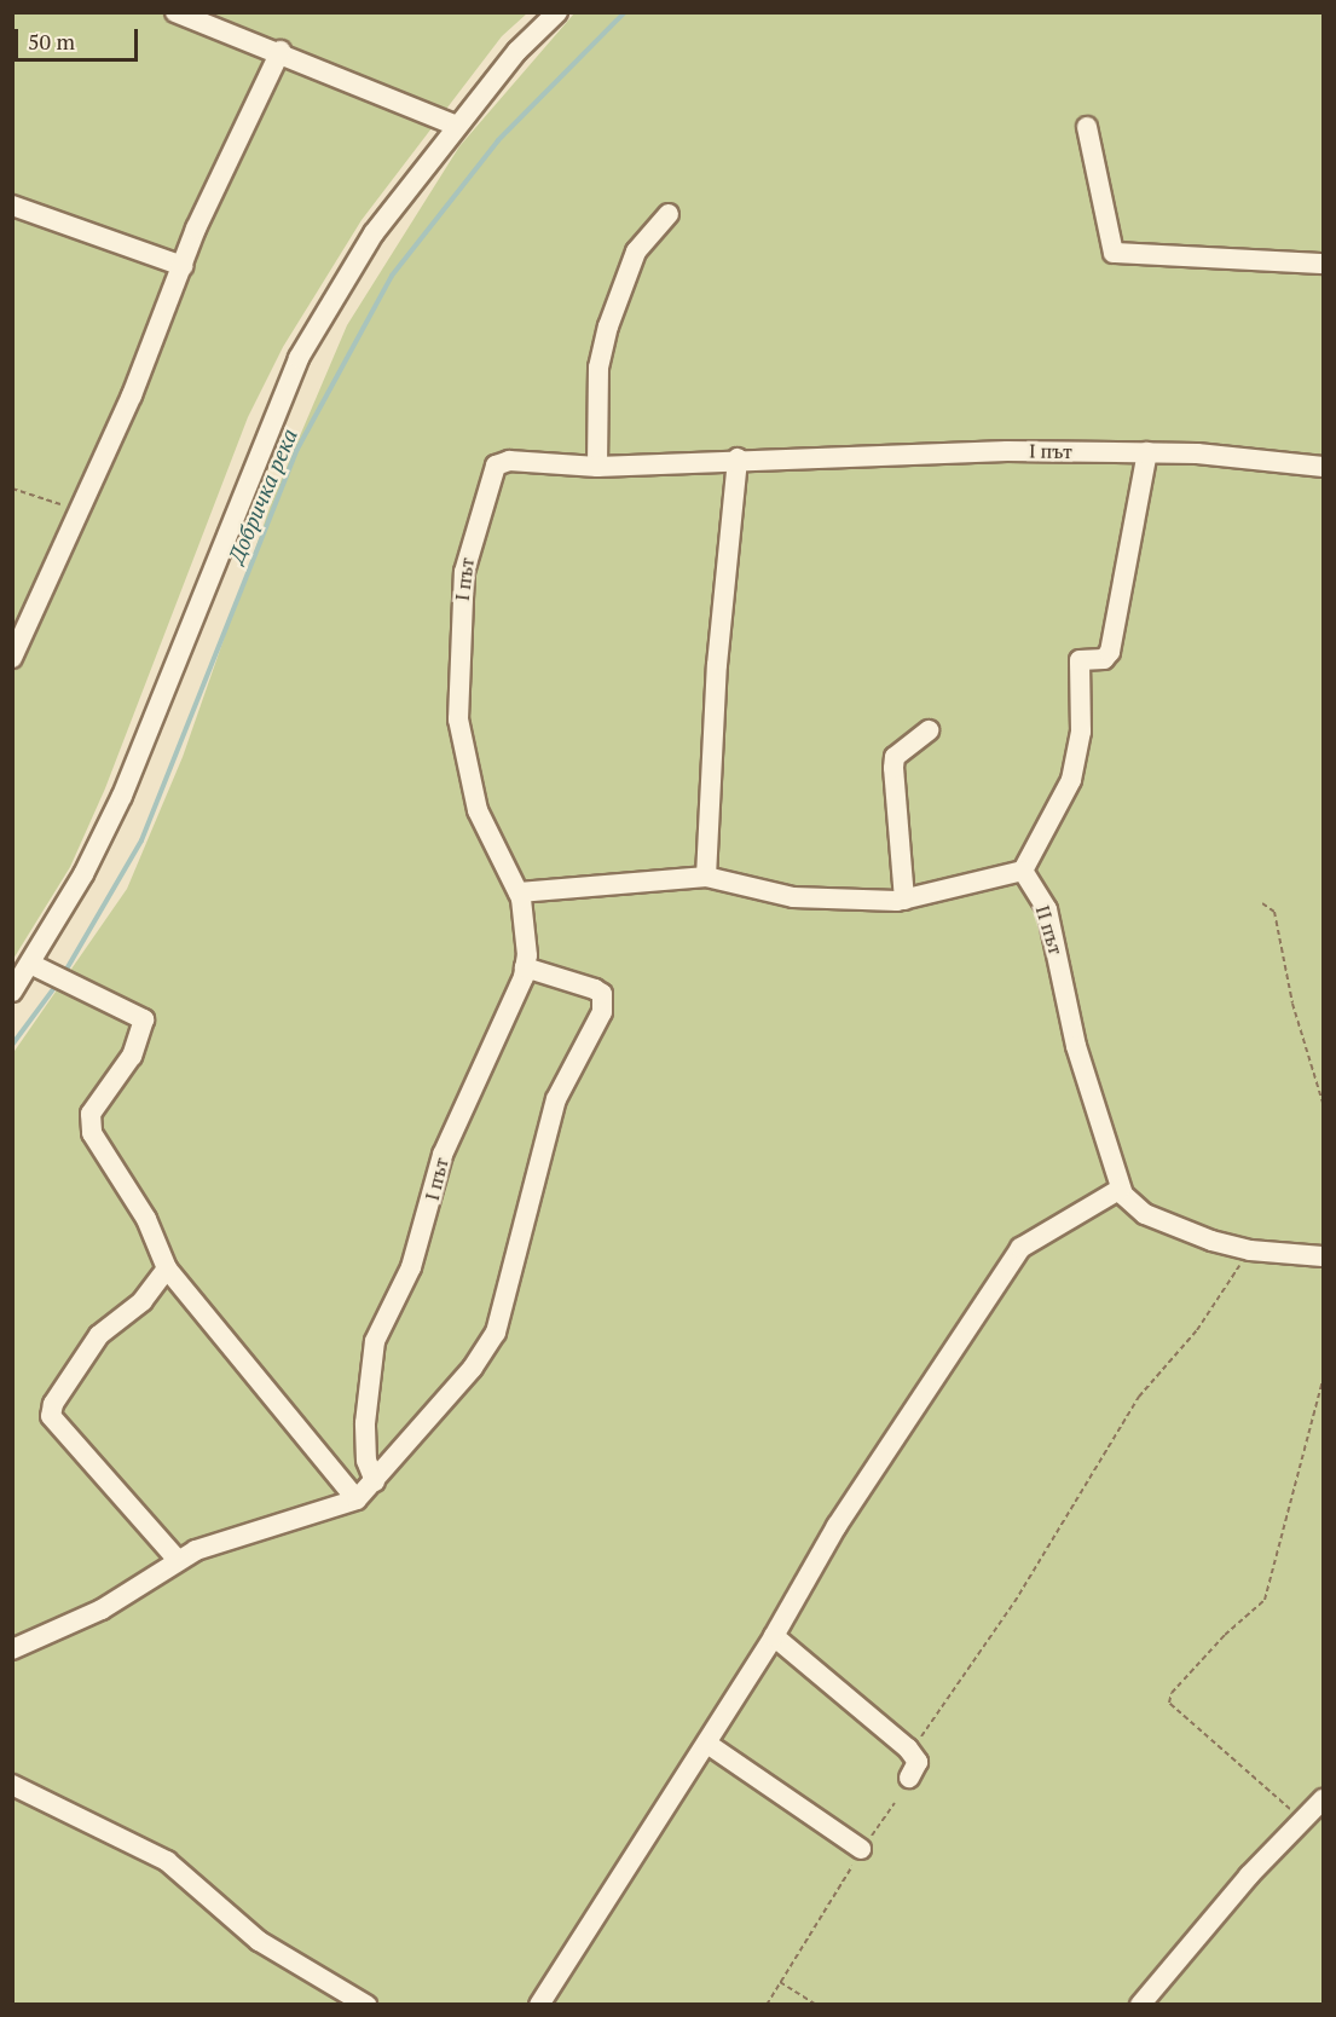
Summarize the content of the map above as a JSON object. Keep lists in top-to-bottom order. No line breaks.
{"streets":{"street":["І път","ІІ път"]},"water":["Добричка река"],"scale_bar":"50 m"}
